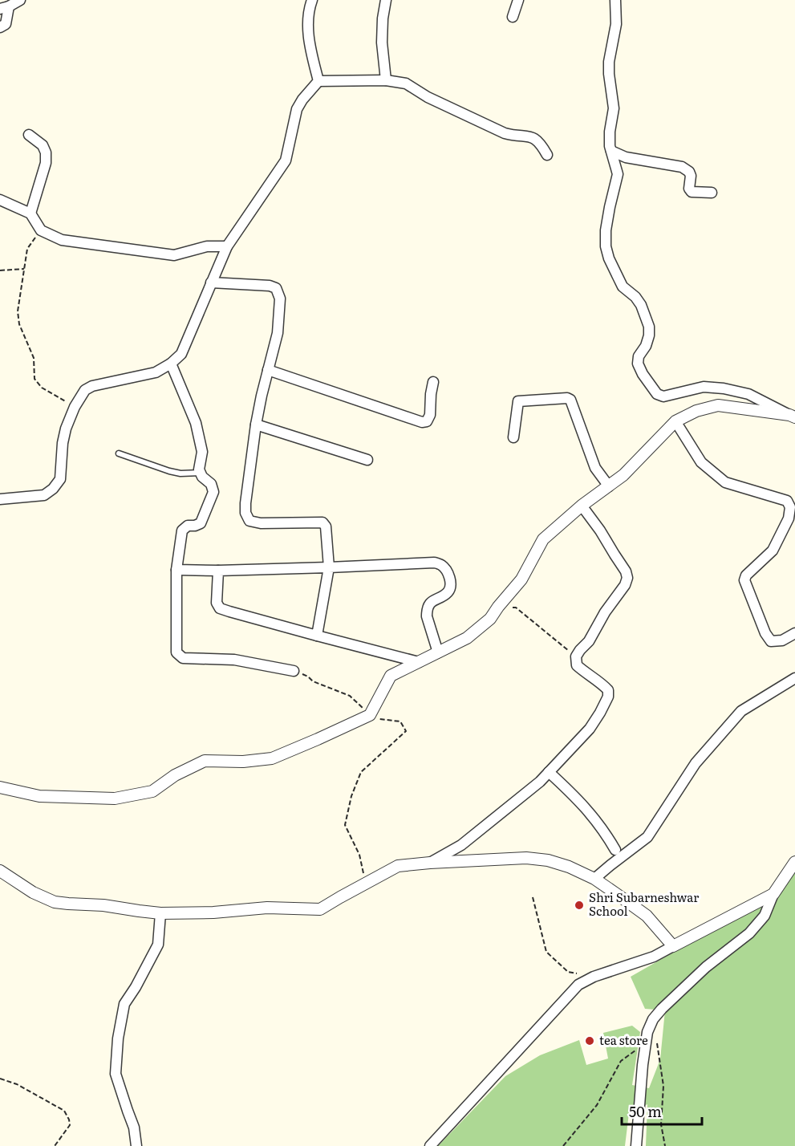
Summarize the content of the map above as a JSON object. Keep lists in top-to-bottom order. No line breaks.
{"places":["Shri Subarneshwar School","tea store"],"scale_bar":"50 m"}
